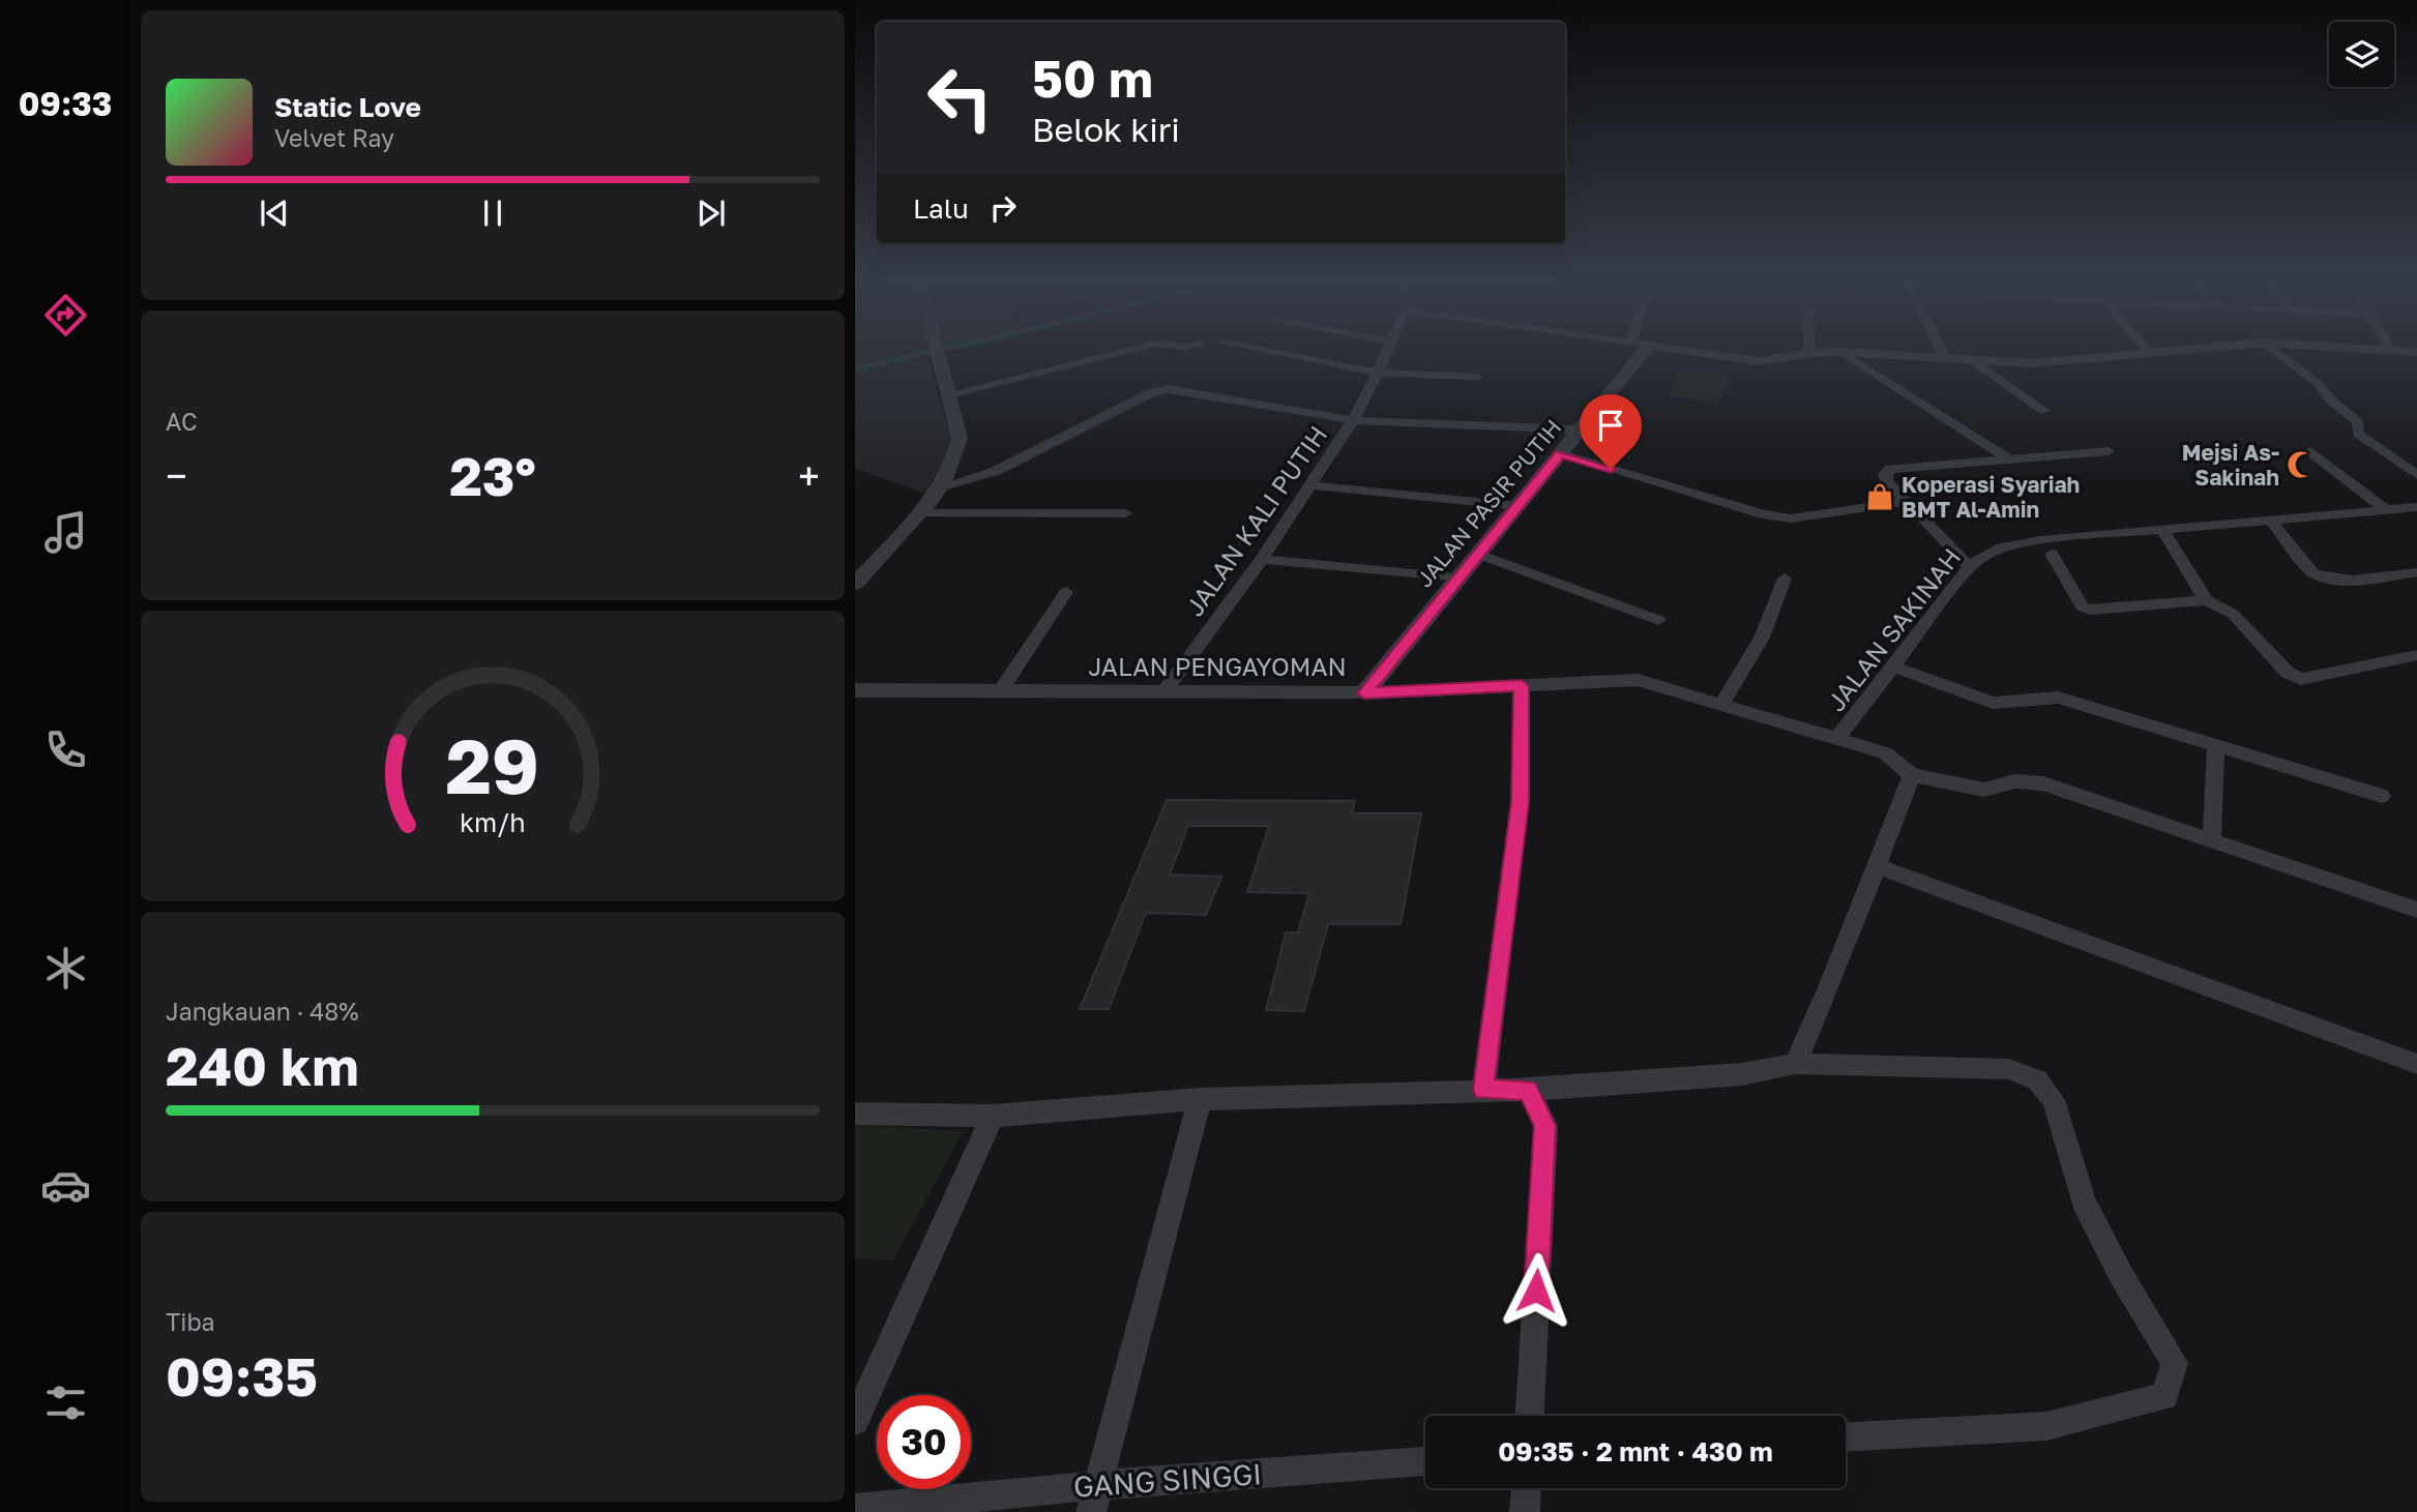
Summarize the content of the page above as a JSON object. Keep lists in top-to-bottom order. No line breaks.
{"streets":{"street":["JALAN PASIR PUTIH","JALAN KALI PUTIH","JALAN SAKINAH","JALAN PENGAYOMAN","GANG SINGGI"]},"crossings":[["JALAN PASIR PUTIH","JALAN PENGAYOMAN"],["JALAN KALI PUTIH","JALAN PENGAYOMAN"],["JALAN SAKINAH","JALAN PENGAYOMAN"]],"places":{"mosque":["Mejsi As- Sakinah"],"shop":["Koperasi Syariah BMT Al-Amin"]},"page":{"tabs":"09:33","turn":["50 m","Belok kiri"],"song":["Static Love","Velvet Ray"],"then":"Lalu","tile":["AC",["Jangkauan · 48%","240 km"],["Tiba","09:35"]],"heat":["−","23°","+"],"limit":"30","trip":"09:35 · 2 mnt · 430 m","gauge":["29","km/h"]}}
